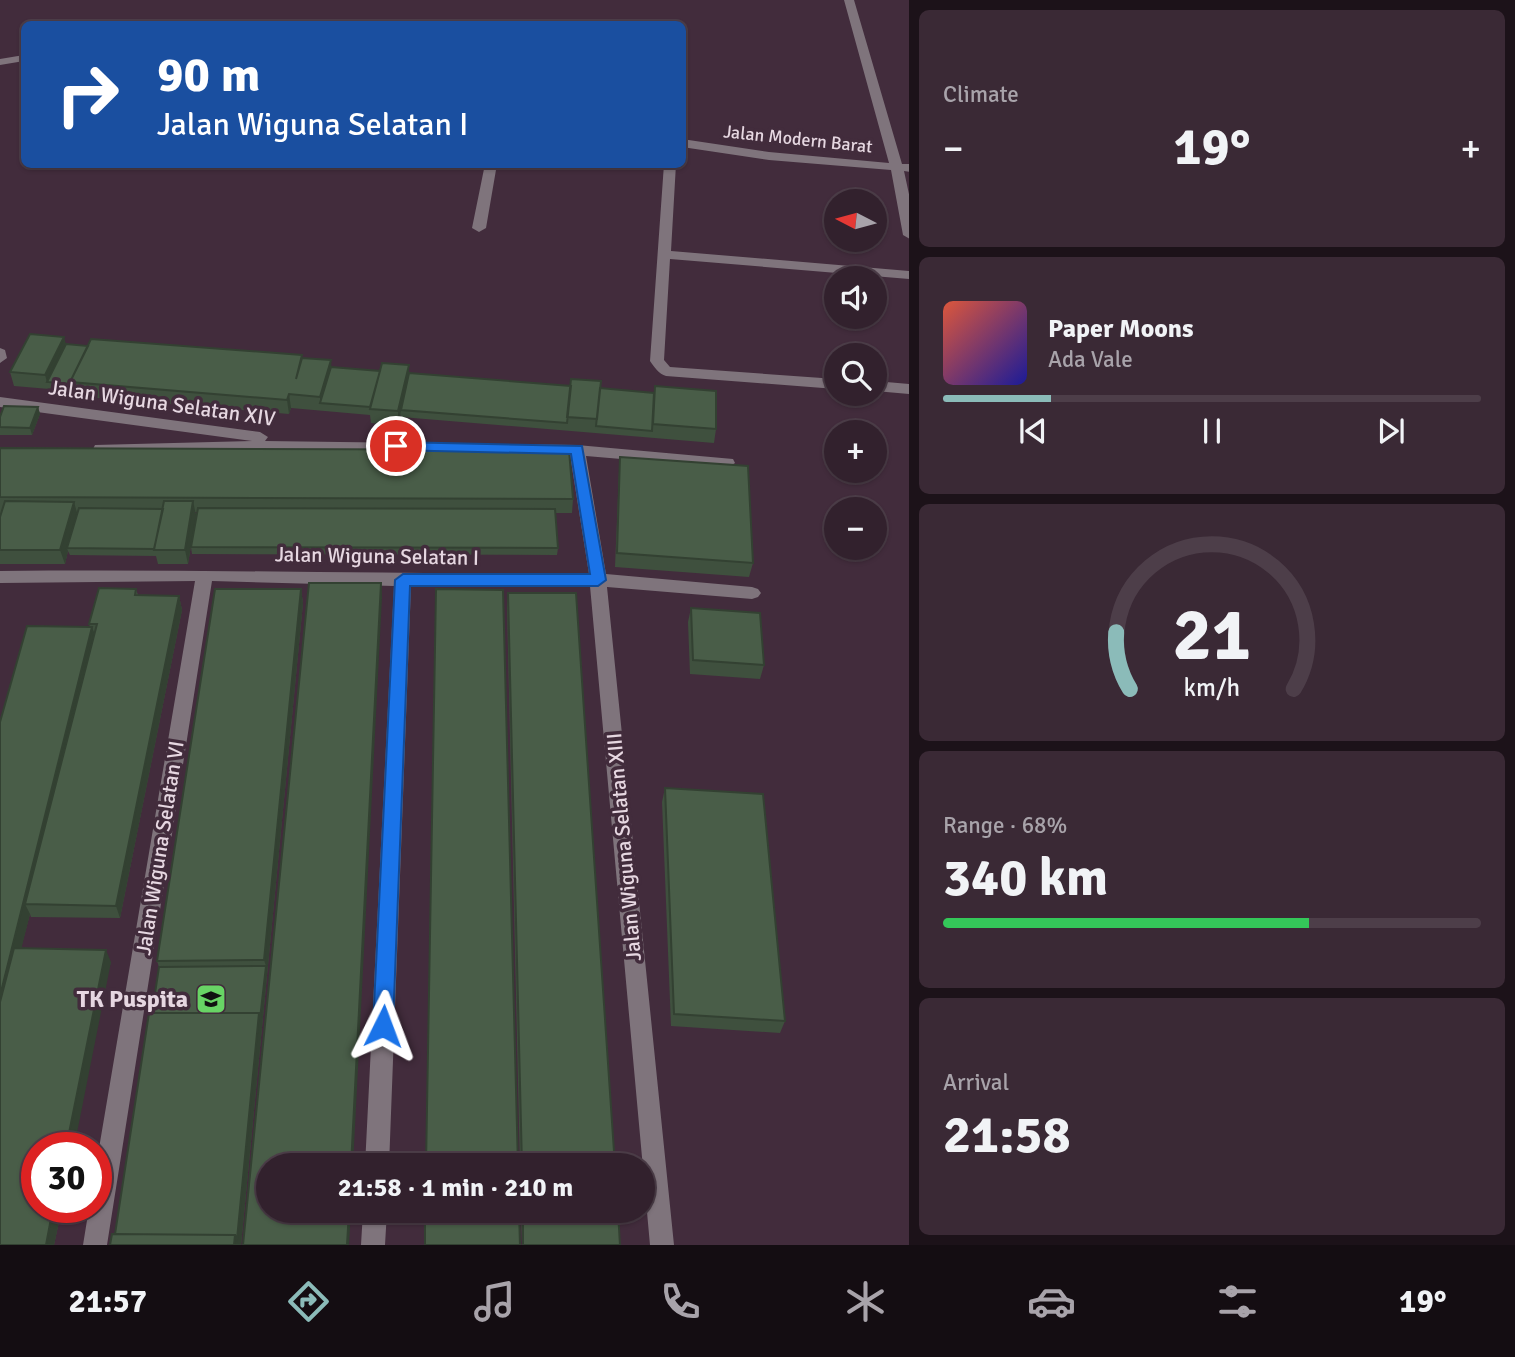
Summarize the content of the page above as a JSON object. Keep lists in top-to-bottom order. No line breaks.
{"streets":{"street":["Jalan Modern Barat","Jalan Wiguna Selatan XIV","Jalan Wiguna Selatan I","Jalan Wiguna Selatan XIII","Jalan Wiguna Selatan VI"]},"crossings":[["Jalan Wiguna Selatan XIV","Jalan Wiguna Selatan XIII"],["Jalan Wiguna Selatan I","Jalan Wiguna Selatan XIII"],["Jalan Wiguna Selatan I","Jalan Wiguna Selatan VI"]],"places":{"school or university":["TK Puspita"]},"north":"left","page":{"tile":["Climate",["Range · 68%","340 km"],["Arrival","21:58"]],"turn":["90 m","Jalan Wiguna Selatan I"],"heat":["−","19°","+"],"map_buttons":["+","−"],"song":["Paper Moons","Ada Vale"],"limit":"30","trip":"21:58 · 1 min · 210 m","tabs":["21:57","19°"],"gauge":["21","km/h"]}}
